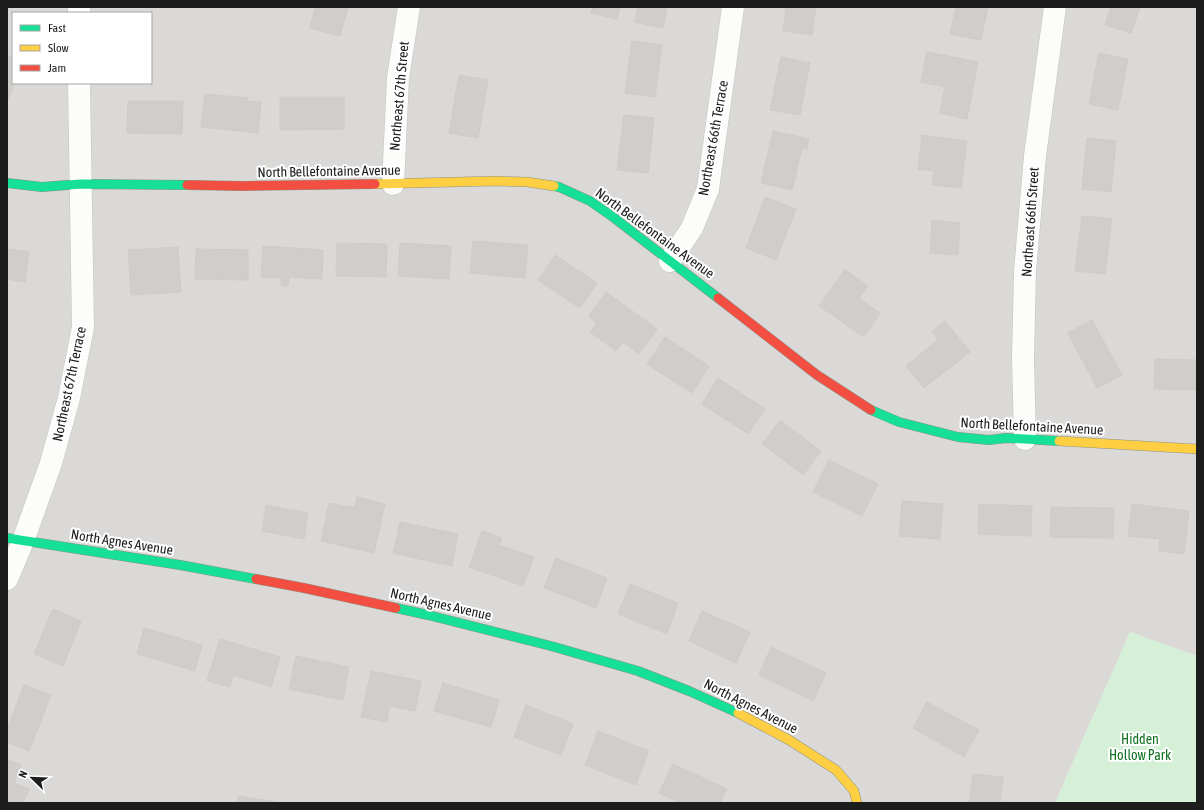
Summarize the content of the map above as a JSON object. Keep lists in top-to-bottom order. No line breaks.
{"streets":{"street":["Northeast 67th Street","Northeast 66th Terrace","North Bellefontaine Avenue","Northeast 66th Street","Northeast 67th Terrace","North Agnes Avenue"]},"crossings":[["Northeast 67th Street","North Bellefontaine Avenue"],["Northeast 66th Terrace","North Bellefontaine Avenue"],["North Bellefontaine Avenue","Northeast 66th Street"],["North Bellefontaine Avenue","Northeast 67th Terrace"],["Northeast 67th Terrace","North Agnes Avenue"]],"parks":["Hidden Hollow Park"],"legend":["Fast","Slow","Jam"],"north":"top left"}
